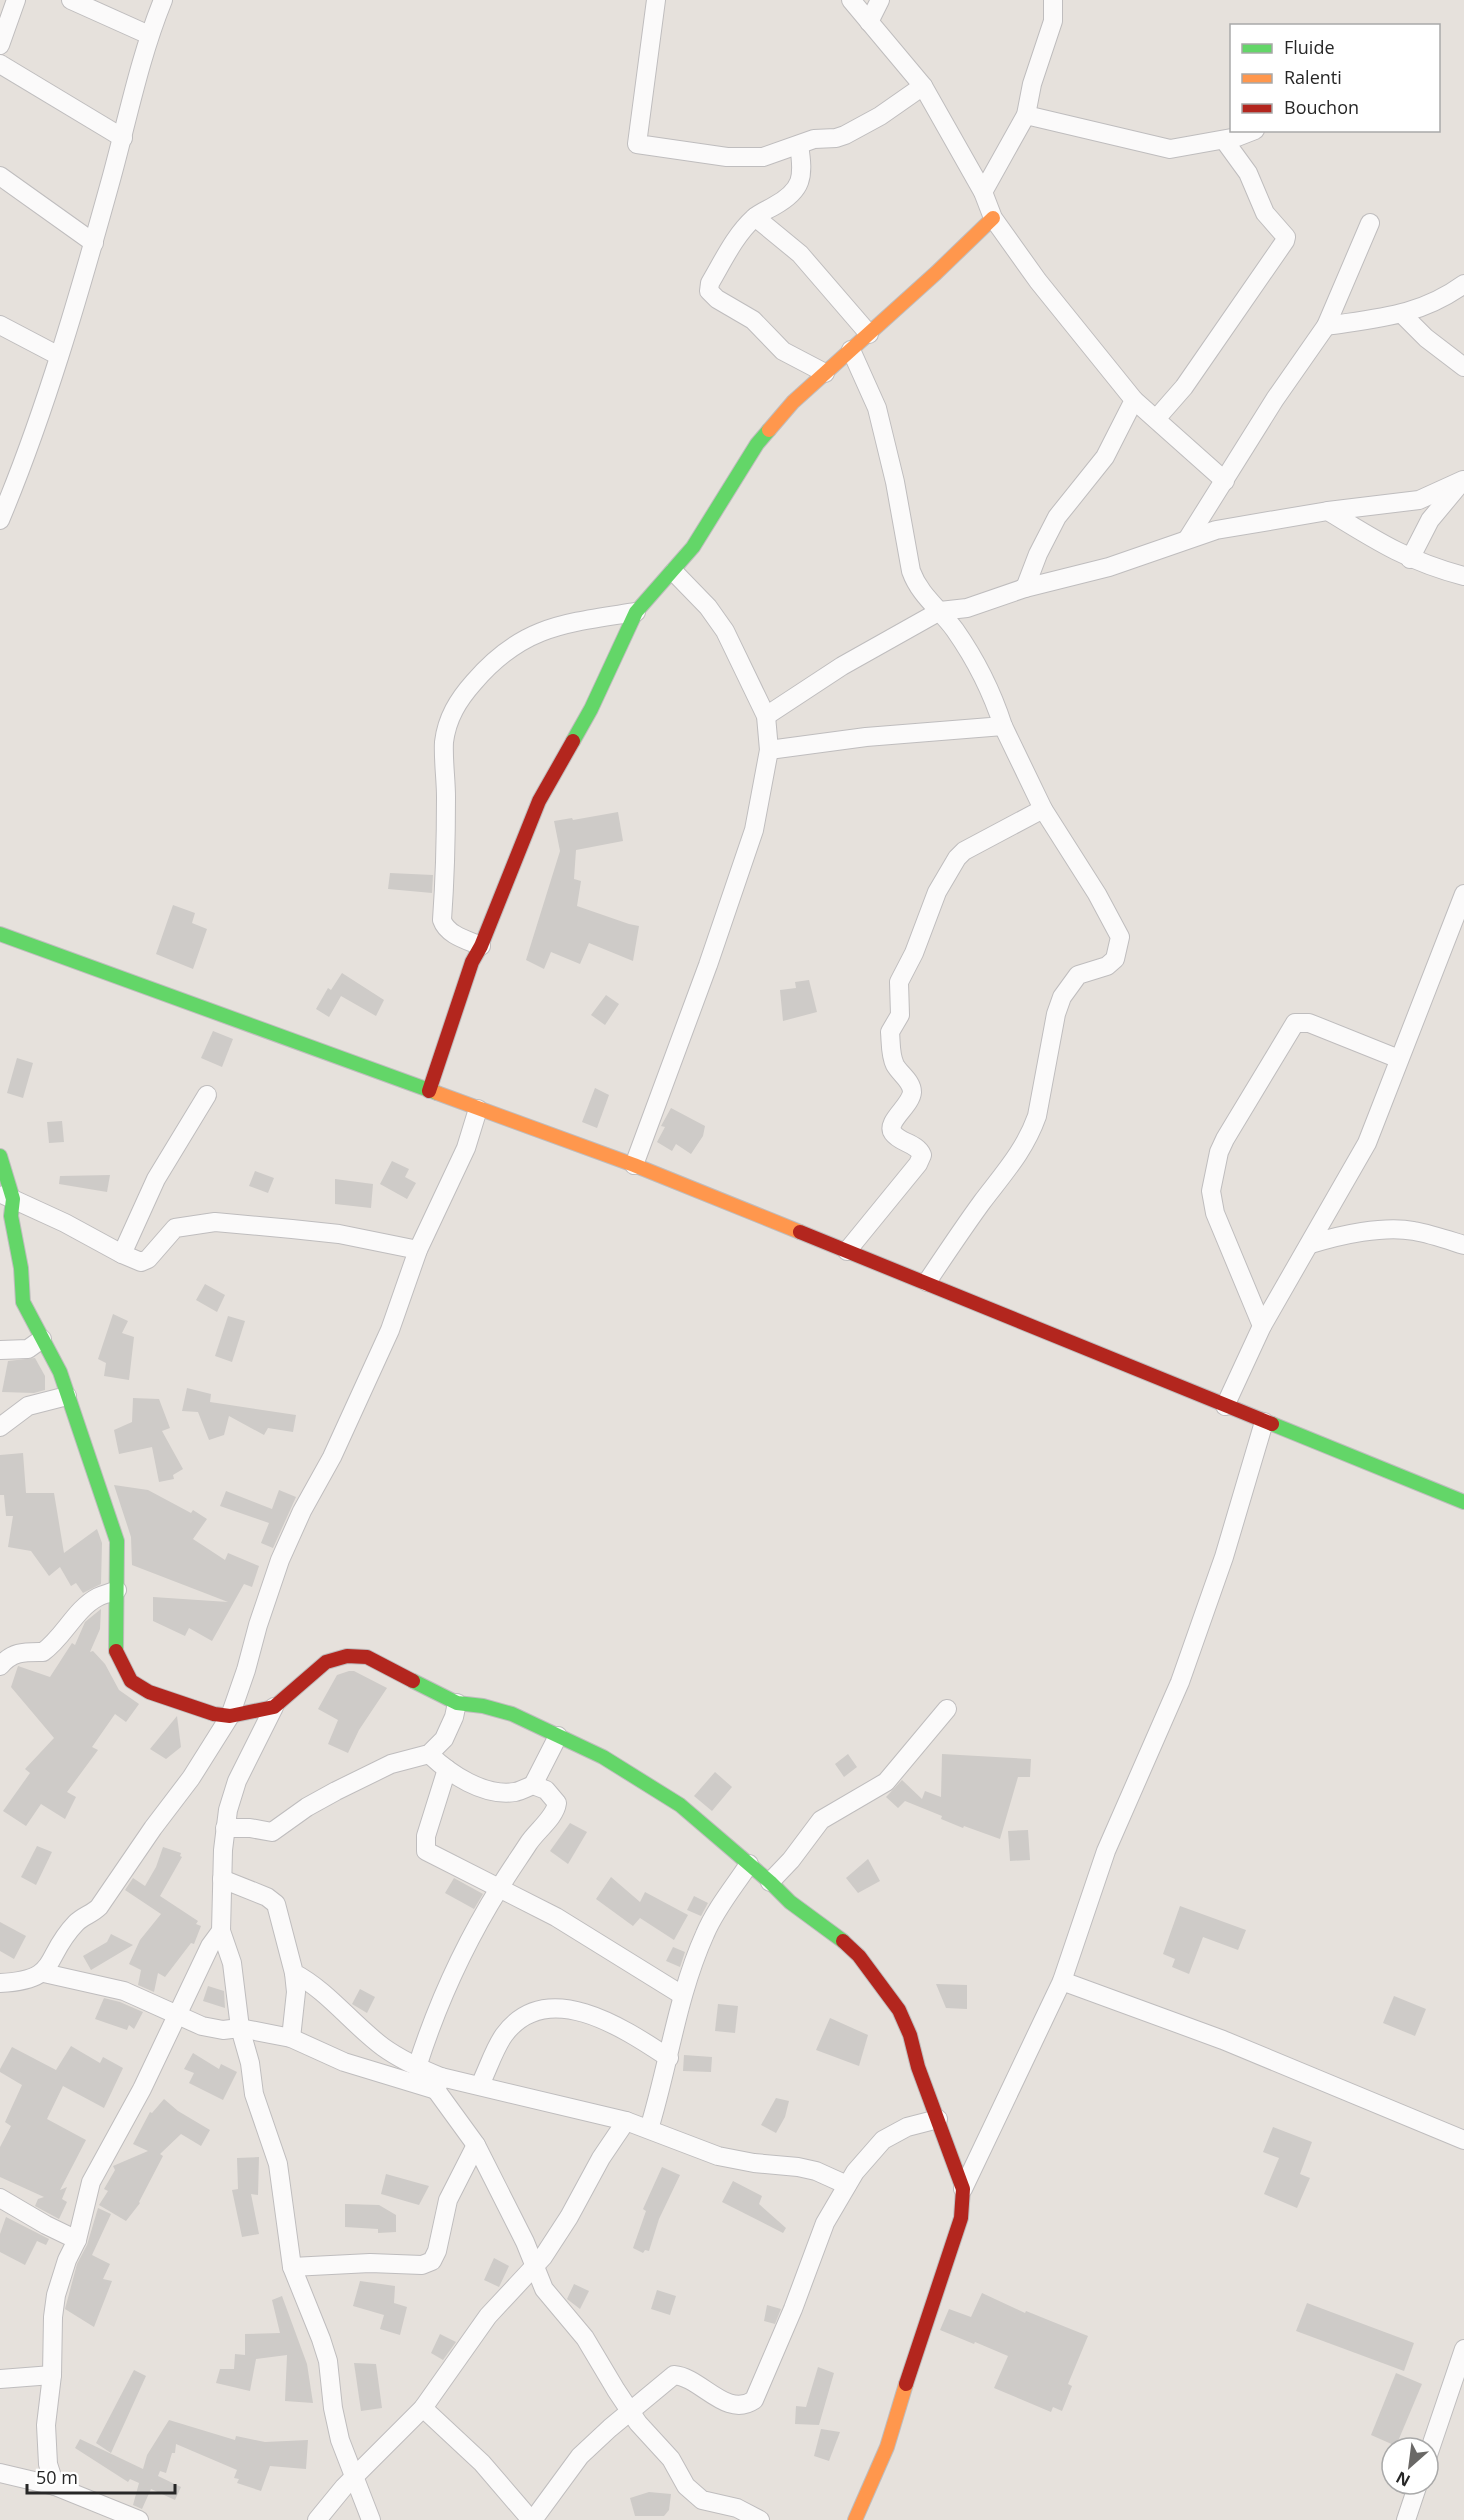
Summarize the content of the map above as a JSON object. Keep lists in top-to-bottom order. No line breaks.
{"legend":["Fluide","Ralenti","Bouchon"],"scale_bar":"50 m","north":"bottom left"}
